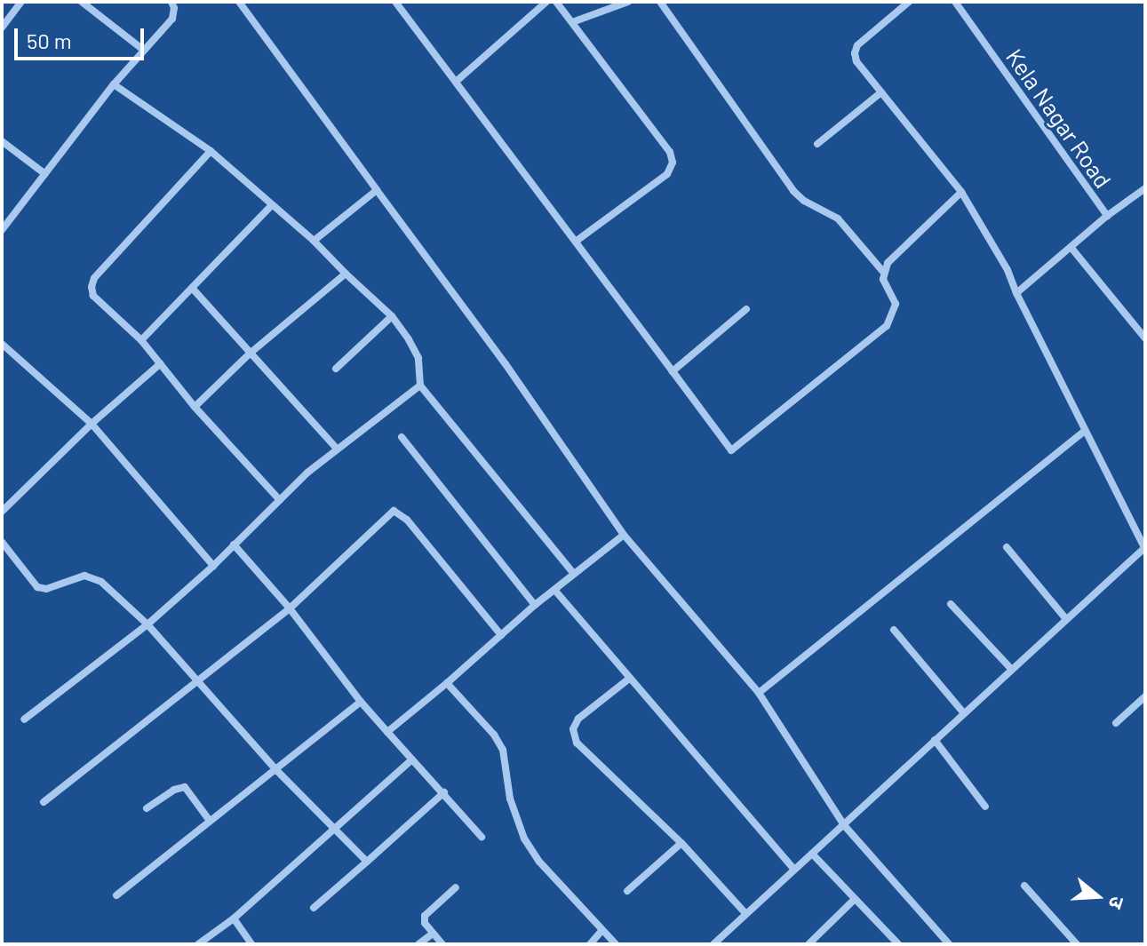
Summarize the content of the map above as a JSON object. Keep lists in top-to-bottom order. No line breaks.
{"streets":{"street":["Kela Nagar Road"]},"scale_bar":"50 m","north":"right"}
